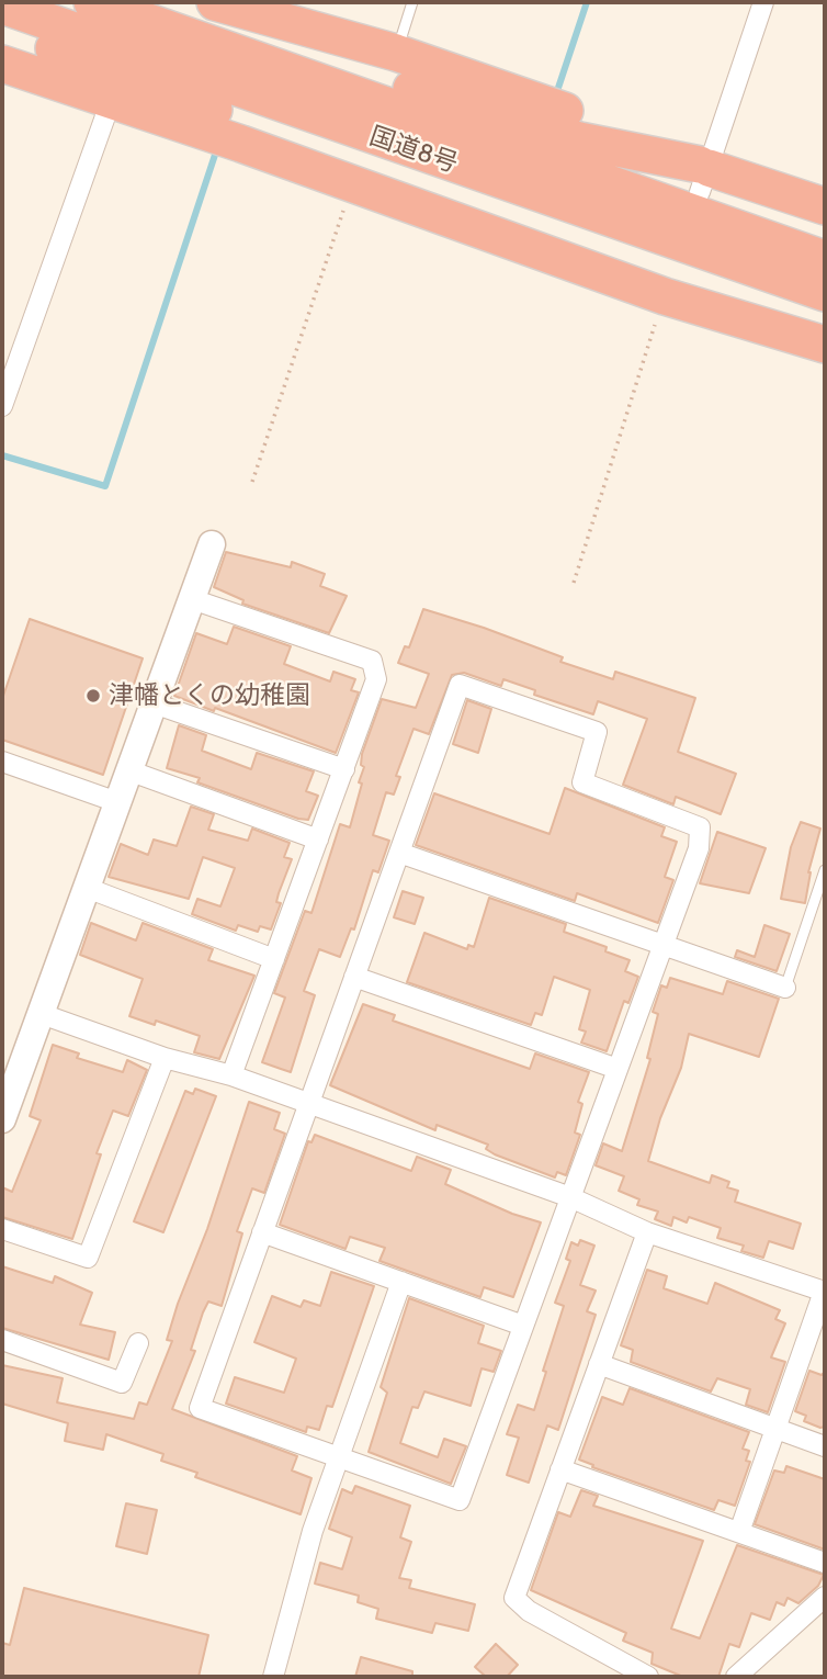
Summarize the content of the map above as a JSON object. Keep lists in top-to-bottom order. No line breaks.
{"streets":{"highway":["国道8号"]},"places":["津幡とくの幼稚園"]}
